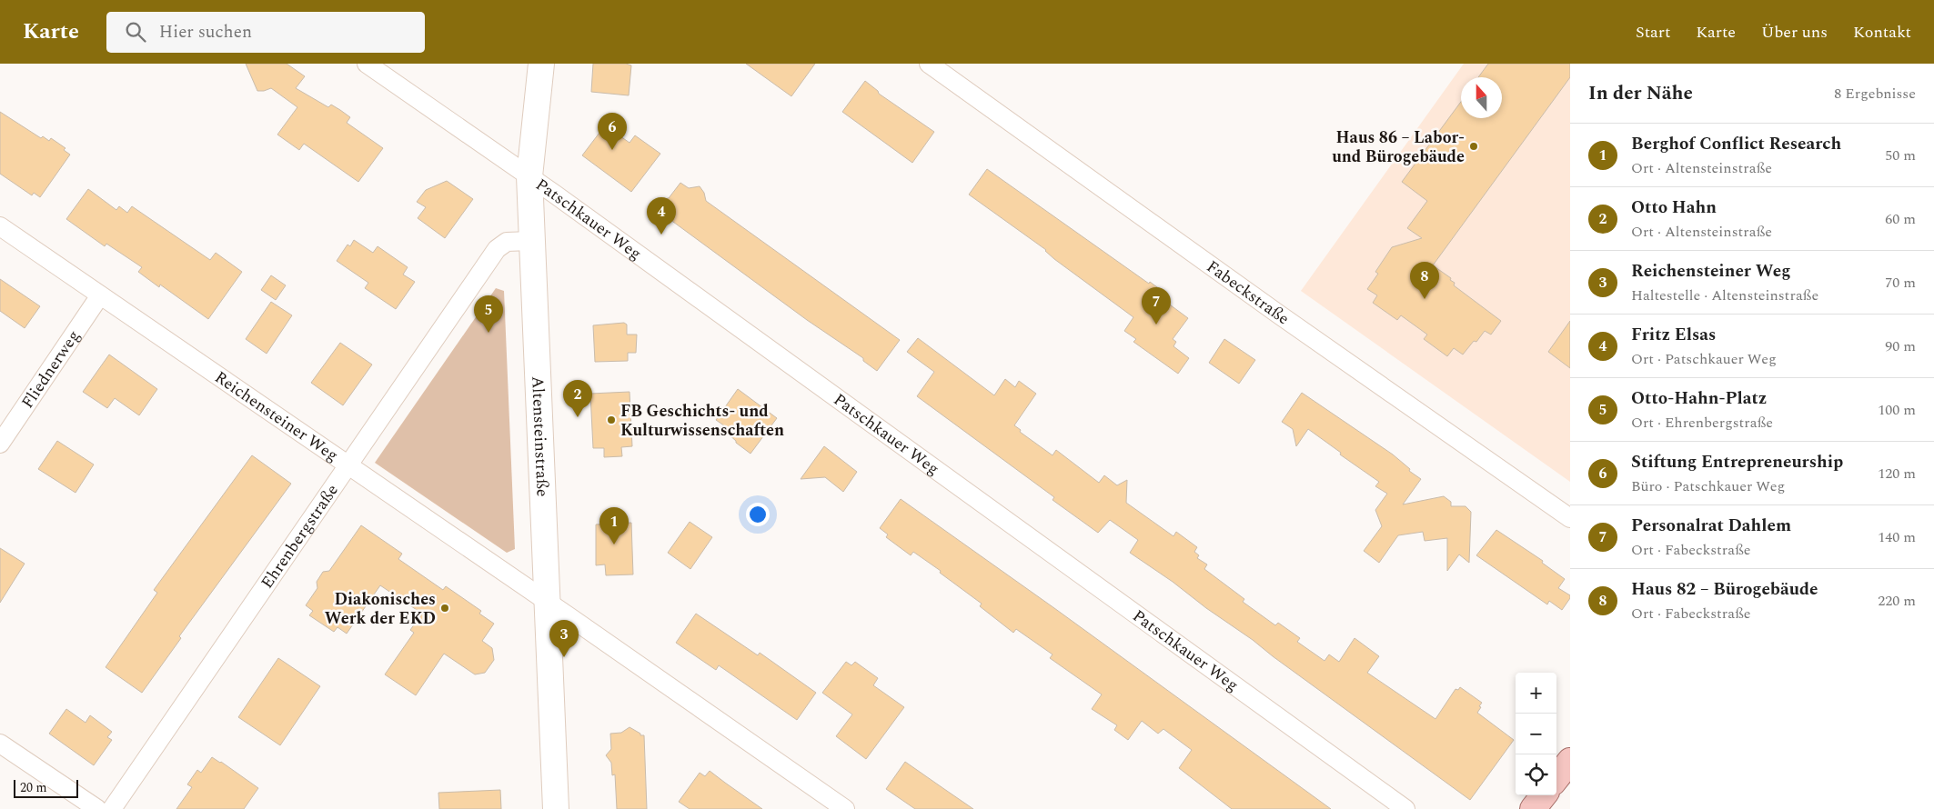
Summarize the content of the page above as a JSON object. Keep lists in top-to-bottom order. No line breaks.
{"streets":{"main road":["Altensteinstraße"],"street":["Patschkauer Weg","Fabeckstraße","Fliednerweg","Reichensteiner Weg","Ehrenbergstraße"]},"crossings":[["Patschkauer Weg","Altensteinstraße"],["Fliednerweg","Reichensteiner Weg"],["Reichensteiner Weg","Altensteinstraße"],["Reichensteiner Weg","Ehrenbergstraße"],["Altensteinstraße","Ehrenbergstraße"]],"places":["Haus 86 – Labor- und Bürogebäude","FB Geschichts- und Kulturwissenschaften","Diakonisches Werk der EKD"],"scale_bar":"20 m","north":"top","page":{"header":"Karte","search":"Hier suchen","nav":["Start","Karte","Über uns","Kontakt"],"heading":["In der Nähe","8 Ergebnisse"],"pins":["6","4","8","7","5","2","1","3"],"list":[{"mark":"1","name":"Berghof Conflict Research","note":"Ort · Altensteinstraße","value":"50 m"},{"mark":"2","name":"Otto Hahn","note":"Ort · Altensteinstraße","value":"60 m"},{"mark":"3","name":"Reichensteiner Weg","note":"Haltestelle · Altensteinstraße","value":"70 m"},{"mark":"4","name":"Fritz Elsas","note":"Ort · Patschkauer Weg","value":"90 m"},{"mark":"5","name":"Otto-Hahn-Platz","note":"Ort · Ehrenbergstraße","value":"100 m"},{"mark":"6","name":"Stiftung Entrepreneurship","note":"Büro · Patschkauer Weg","value":"120 m"},{"mark":"7","name":"Personalrat Dahlem","note":"Ort · Fabeckstraße","value":"140 m"},{"mark":"8","name":"Haus 82 – Bürogebäude","note":"Ort · Fabeckstraße","value":"220 m"}],"map_buttons":["+","−"],"scale":"20 m"}}
